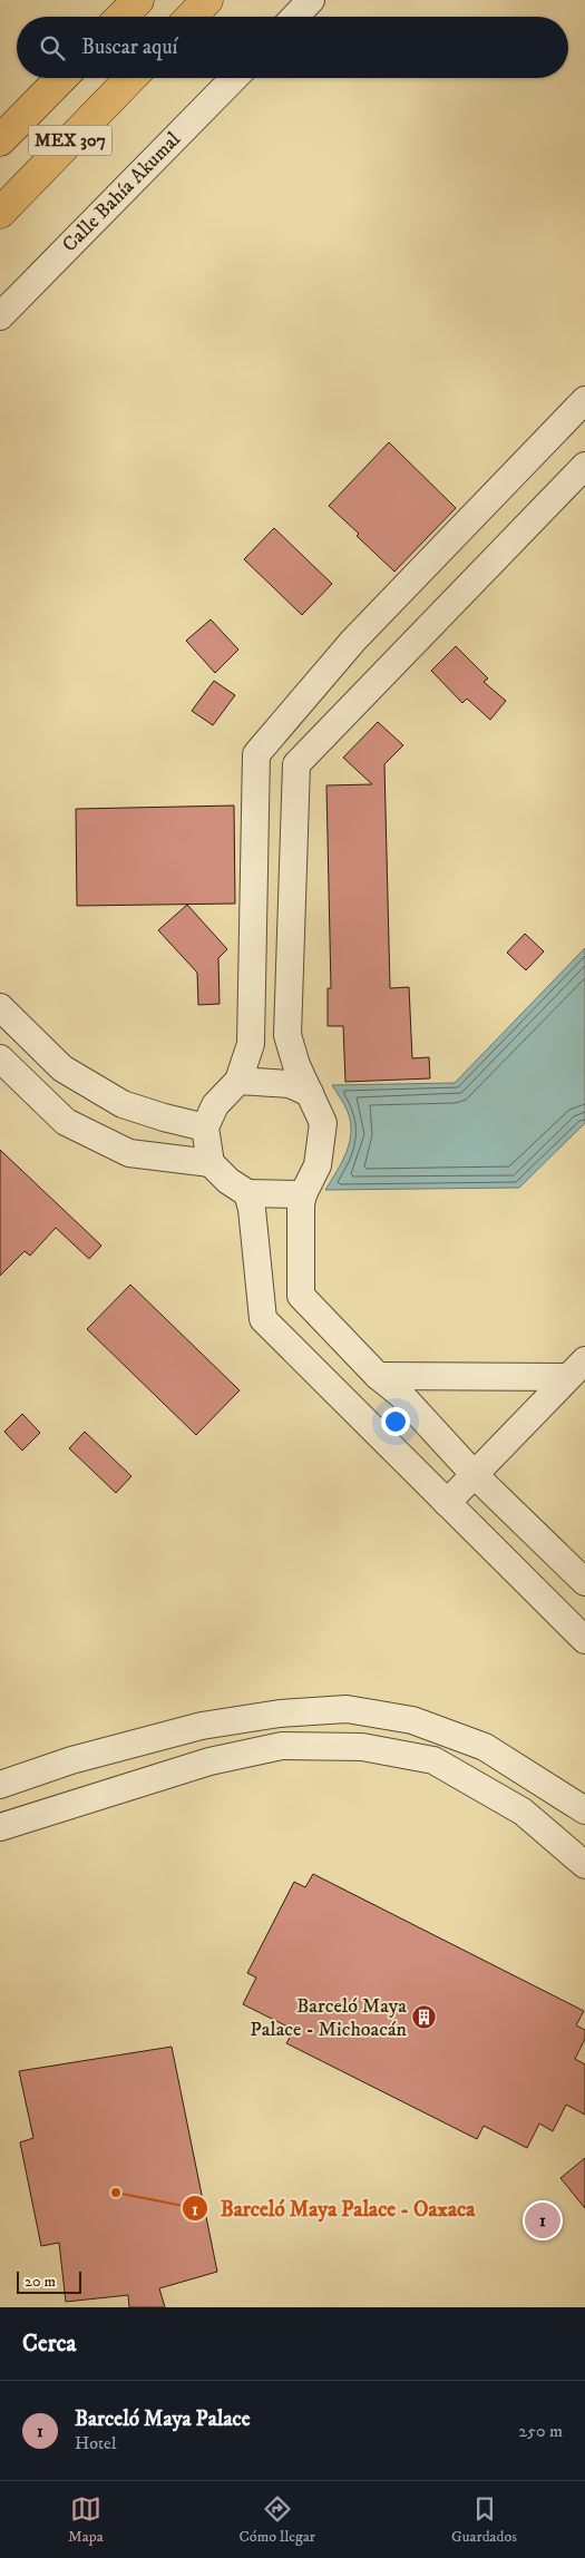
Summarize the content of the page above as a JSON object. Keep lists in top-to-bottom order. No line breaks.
{"streets":{"highway":["MEX 307"],"street":["Calle Bahía Akumal"]},"places":{"building":["Barceló Maya Palace - Michoacán"],"other":["Barceló Maya Palace - Oaxaca"]},"scale_bar":"20 m","page":{"search":"Buscar aquí","pins":"1","scale":"20 m","heading":"Cerca","list":[{"mark":"1","name":"Barceló Maya Palace","note":"Hotel","value":"250 m"}],"nav":["Mapa","Cómo llegar","Guardados"]}}
